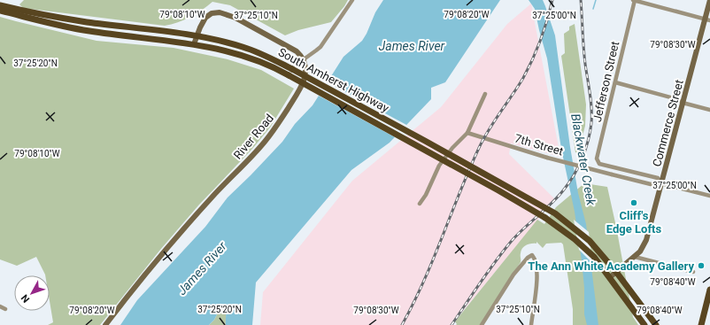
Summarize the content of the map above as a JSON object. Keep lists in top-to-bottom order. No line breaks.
{"streets":{"main road":["South Amherst Highway"],"street":["Jefferson Street","Commerce Street","River Road","7th Street"]},"crossings":[["South Amherst Highway","Commerce Street"],["Jefferson Street","Commerce Street"],["Jefferson Street","7th Street"],["Commerce Street","7th Street"]],"water":["James River","Blackwater Creek"],"places":["Cliff's Edge Lofts","The Ann White Academy Gallery"],"north":"bottom left","coordinates":["79°08'10\"W","79°08'20\"W","37°25'10\"N","37°25'00\"N","79°08'30\"W","37°25'20\"N","79°08'40\"W"]}
